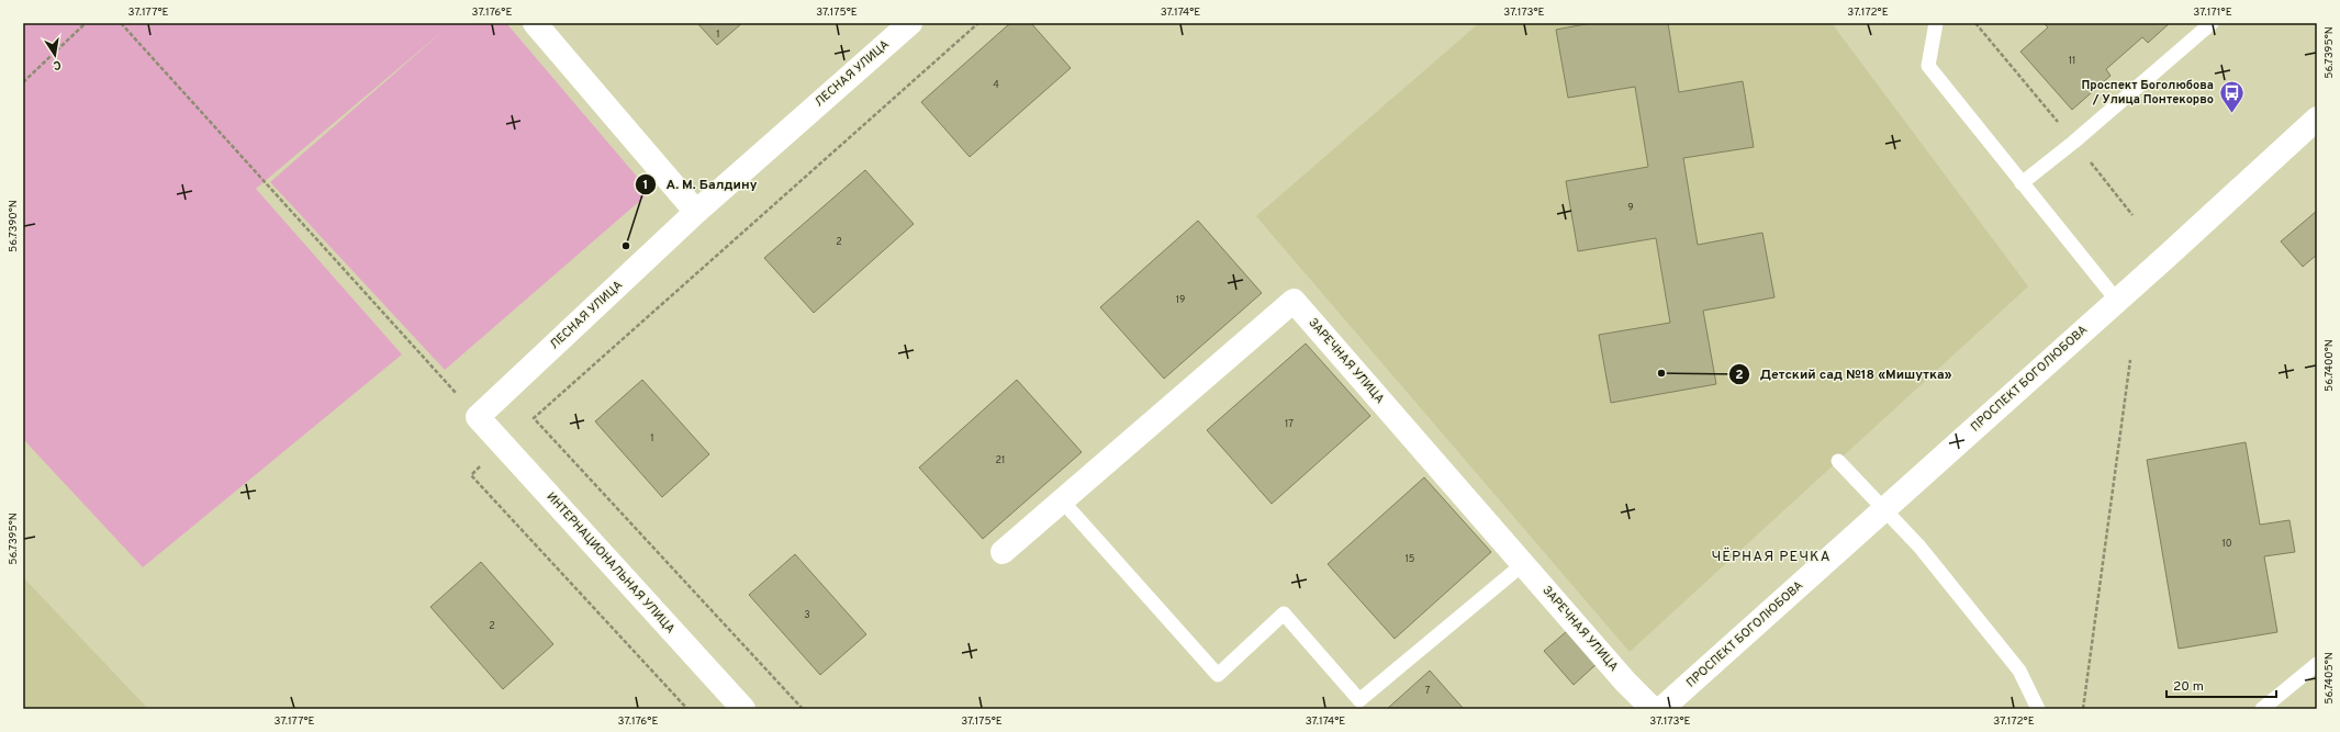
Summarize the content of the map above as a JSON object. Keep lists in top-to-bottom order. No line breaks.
{"streets":{"street":["ЛЕСНАЯ УЛИЦА","ЗАРЕЧНАЯ УЛИЦА","ПРОСПЕКТ БОГОЛЮБОВА","ИНТЕРНАЦИОНАЛЬНАЯ УЛИЦА"]},"crossings":[["ЛЕСНАЯ УЛИЦА","ИНТЕРНАЦИОНАЛЬНАЯ УЛИЦА"]],"districts":["ЧЁРНАЯ РЕЧКА"],"places":{"bus stop":["Проспект Боголюбова / Улица Понтекорво"],"other":["А. М. Балдину","Детский сад №18 «Мишутка»"]},"house_numbers":["1","11","4","9","2","19","17","1","21","10","15","3","2","7"],"scale_bar":"20 m","north":"bottom","coordinates":["37.177°E","37.176°E","37.175°E","37.174°E","37.173°E","37.172°E","37.171°E","56.7395°N","56.7390°N","56.7400°N","56.7405°N"]}
